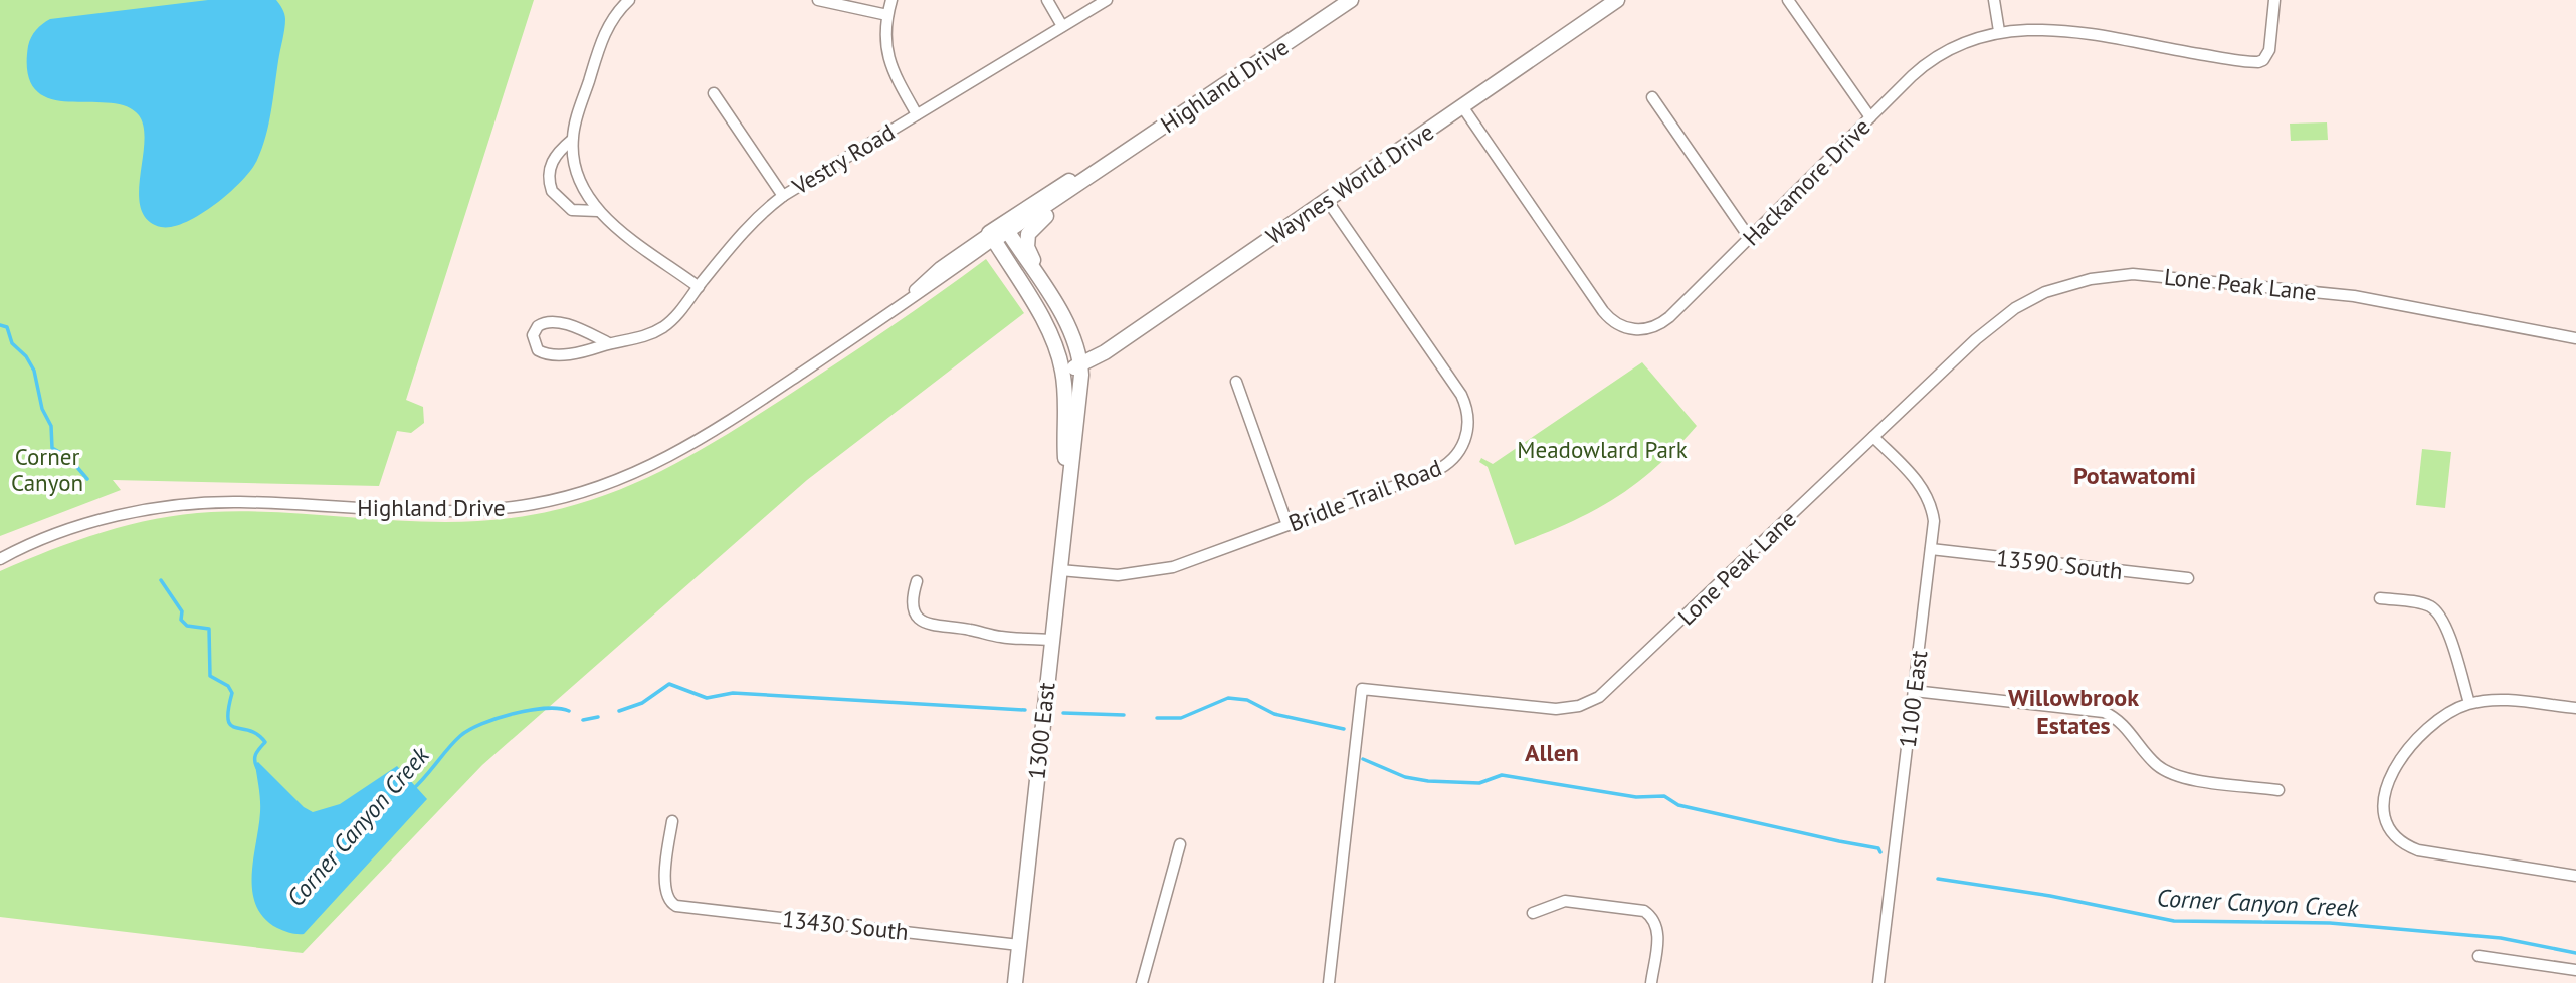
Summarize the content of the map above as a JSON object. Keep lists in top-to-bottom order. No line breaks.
{"streets":{"main road":["Highland Drive","Waynes World Drive","1300 East"],"street":["Vestry Road","Hackamore Drive","Lone Peak Lane","Bridle Trail Road","13590 South","1100 East","13430 South"]},"crossings":[["Highland Drive","1300 East"],["Hackamore Drive","Waynes World Drive"],["Waynes World Drive","Bridle Trail Road"],["Waynes World Drive","1300 East"],["Lone Peak Lane","1100 East"],["Bridle Trail Road","1300 East"],["13590 South","1100 East"],["1300 East","13430 South"]],"districts":["Potawatomi","Willowbrook Estates","Allen"],"water":["Corner Canyon Creek"],"parks":["Meadowlard Park","Corner Canyon"]}
